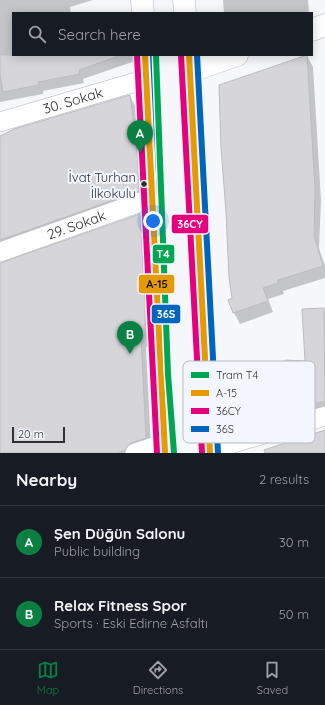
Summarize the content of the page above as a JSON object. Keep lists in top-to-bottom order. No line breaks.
{"streets":{"street":["30. Sokak","29. Sokak"]},"places":["İvat Turhan İlkokulu"],"lines":["tram line T4","transit line A-15","transit line 36CY","transit line 36S"],"legend":["Tram T4","A-15","36CY","36S"],"scale_bar":"20 m","page":{"search":"Search here","pins":["A","B"],"scale":"20 m","heading":["Nearby","2 results"],"list":[{"mark":"A","name":"Şen Düğün Salonu","note":"Public building","value":"30 m"},{"mark":"B","name":"Relax Fitness Spor","note":"Sports · Eski Edirne Asfaltı","value":"50 m"}],"nav":["Map","Directions","Saved"]}}
